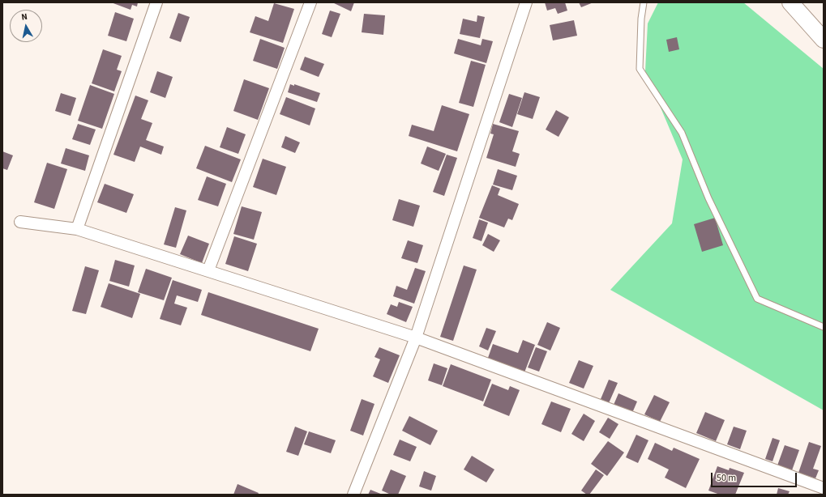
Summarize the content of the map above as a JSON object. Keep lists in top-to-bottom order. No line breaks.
{"scale_bar":"50 m","north":"top"}
